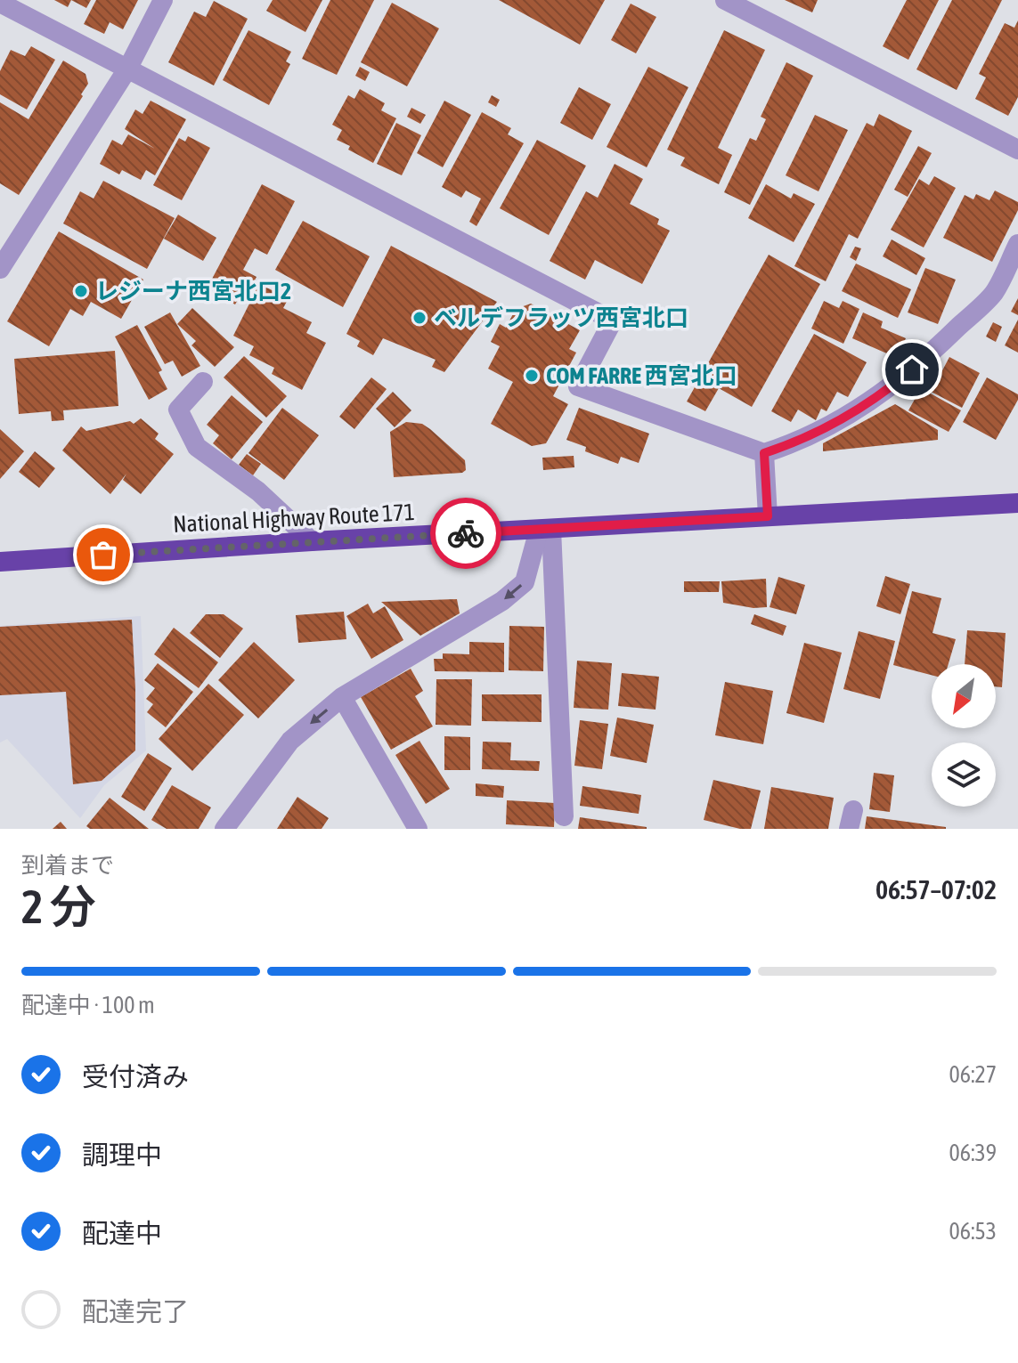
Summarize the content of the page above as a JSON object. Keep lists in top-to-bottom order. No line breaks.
{"streets":{"highway":["National Highway Route 171"]},"places":["レジーナ西宮北口2","ベルデフラッツ西宮北口","COM FARRE 西宮北口"],"north":"bottom left","page":{"heading":["2 分","到着まで","06:57–07:02"],"bar":"配達中 · 100 m","list":[["受付済み","06:27"],["調理中","06:39"],["配達中","06:53"],"配達完了"]}}
